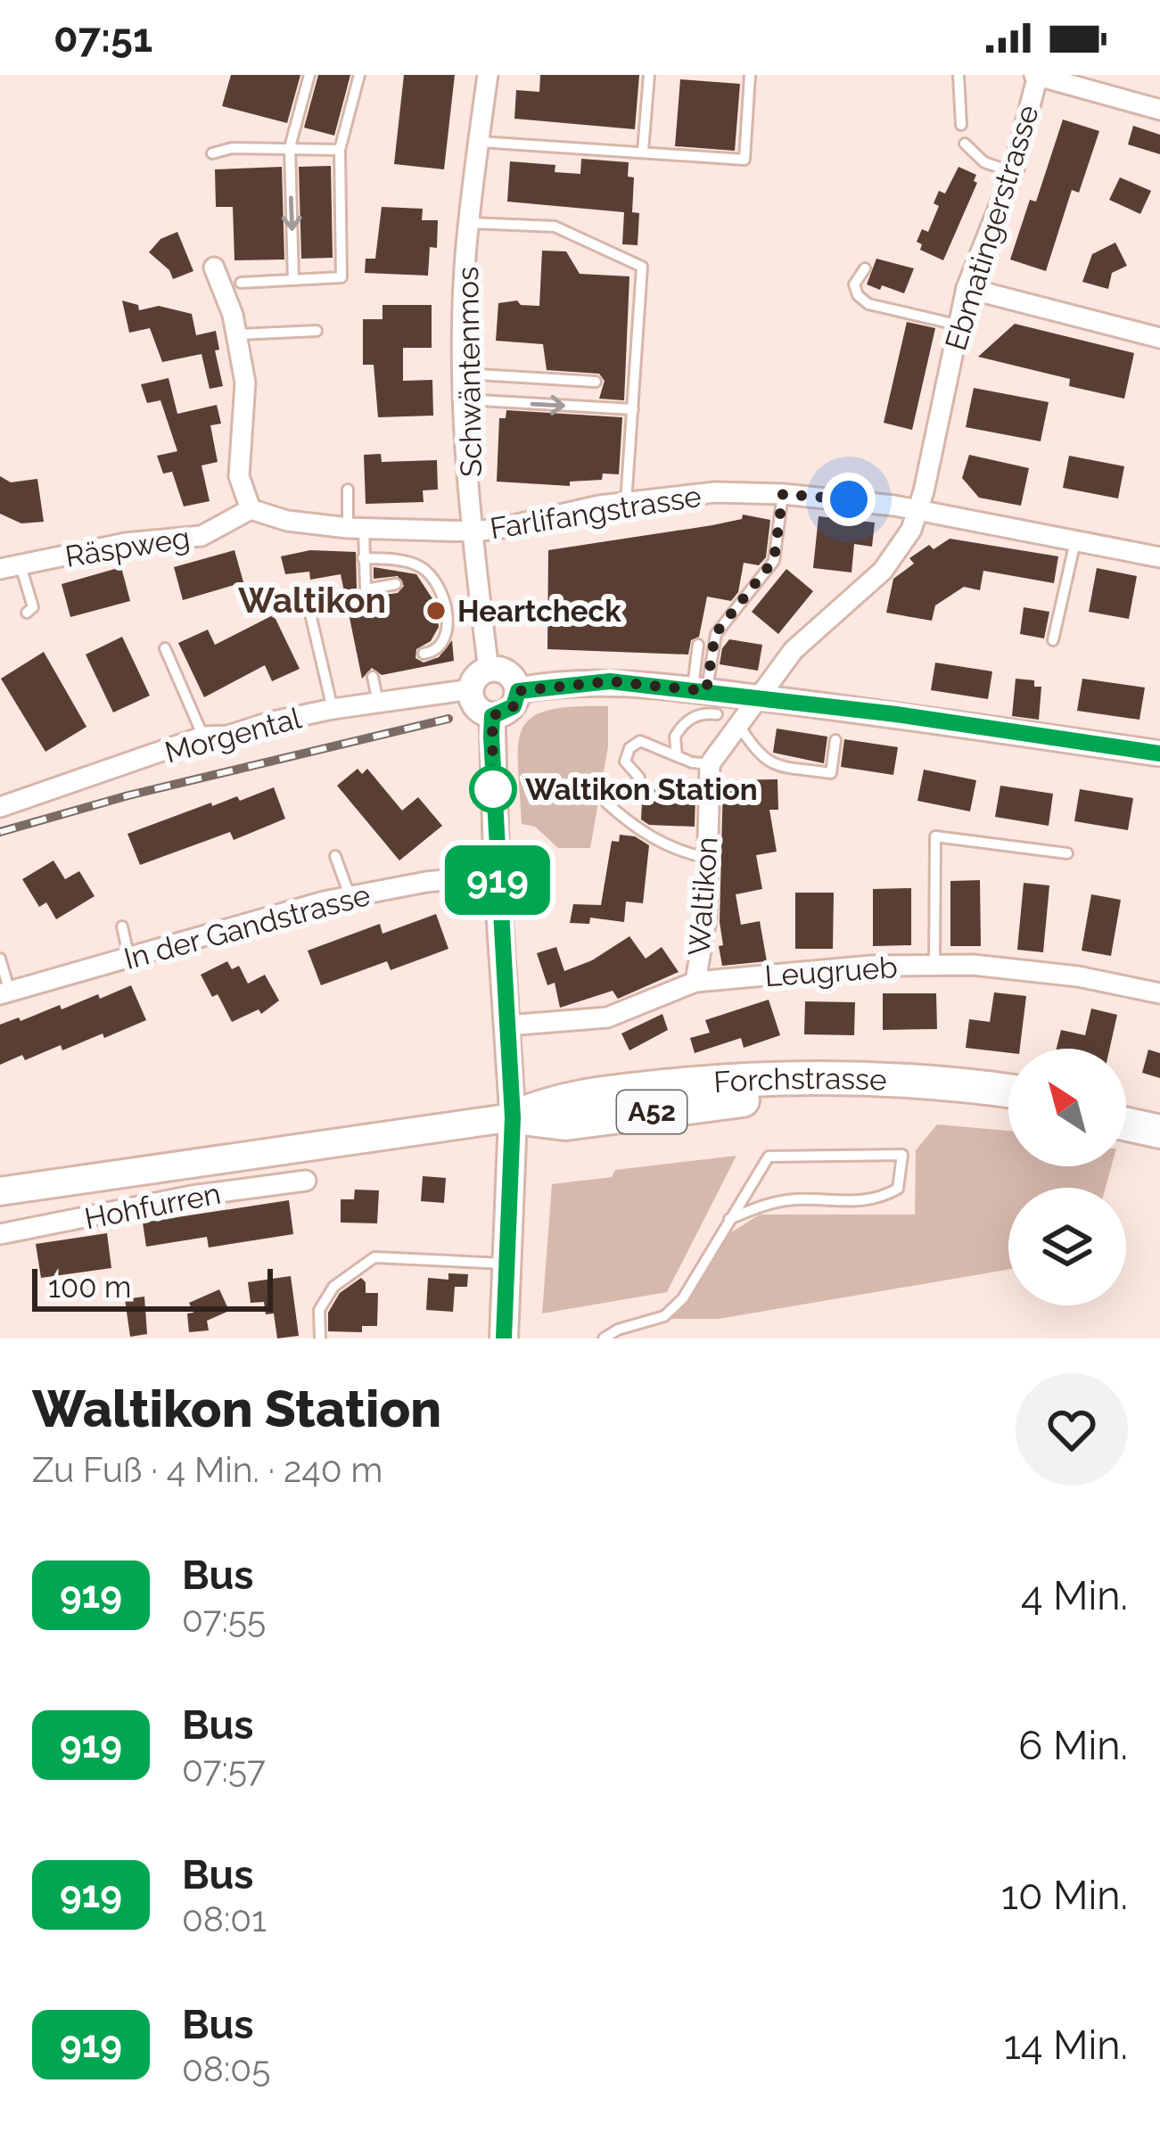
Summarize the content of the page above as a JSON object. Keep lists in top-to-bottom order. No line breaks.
{"streets":{"highway":["Forchstrasse","A52"],"street":["Ebmatingerstrasse","Schwäntenmos","Farlifangstrasse","Räspweg","Morgental","Waltikon","In der Gandstrasse","Leugrueb","Hohfurren"]},"crossings":[["Ebmatingerstrasse","Farlifangstrasse"],["Schwäntenmos","Farlifangstrasse"],["Schwäntenmos","Morgental"],["Farlifangstrasse","Räspweg"],["Waltikon","Leugrueb"]],"districts":["Waltikon"],"places":["Heartcheck","Waltikon Station"],"lines":["bus line 919"],"scale_bar":"100 m","north":"top left","page":{"status":"07:51","on_map":"919","scale":"100 m","heading":["Waltikon Station","Zu Fuß · 4 Min. · 240 m"],"list":[{"mark":"919","name":"Bus","note":"07:55","value":"4 Min."},{"mark":"919","name":"Bus","note":"07:57","value":"6 Min."},{"mark":"919","name":"Bus","note":"08:01","value":"10 Min."},{"mark":"919","name":"Bus","note":"08:05","value":"14 Min."}]}}
